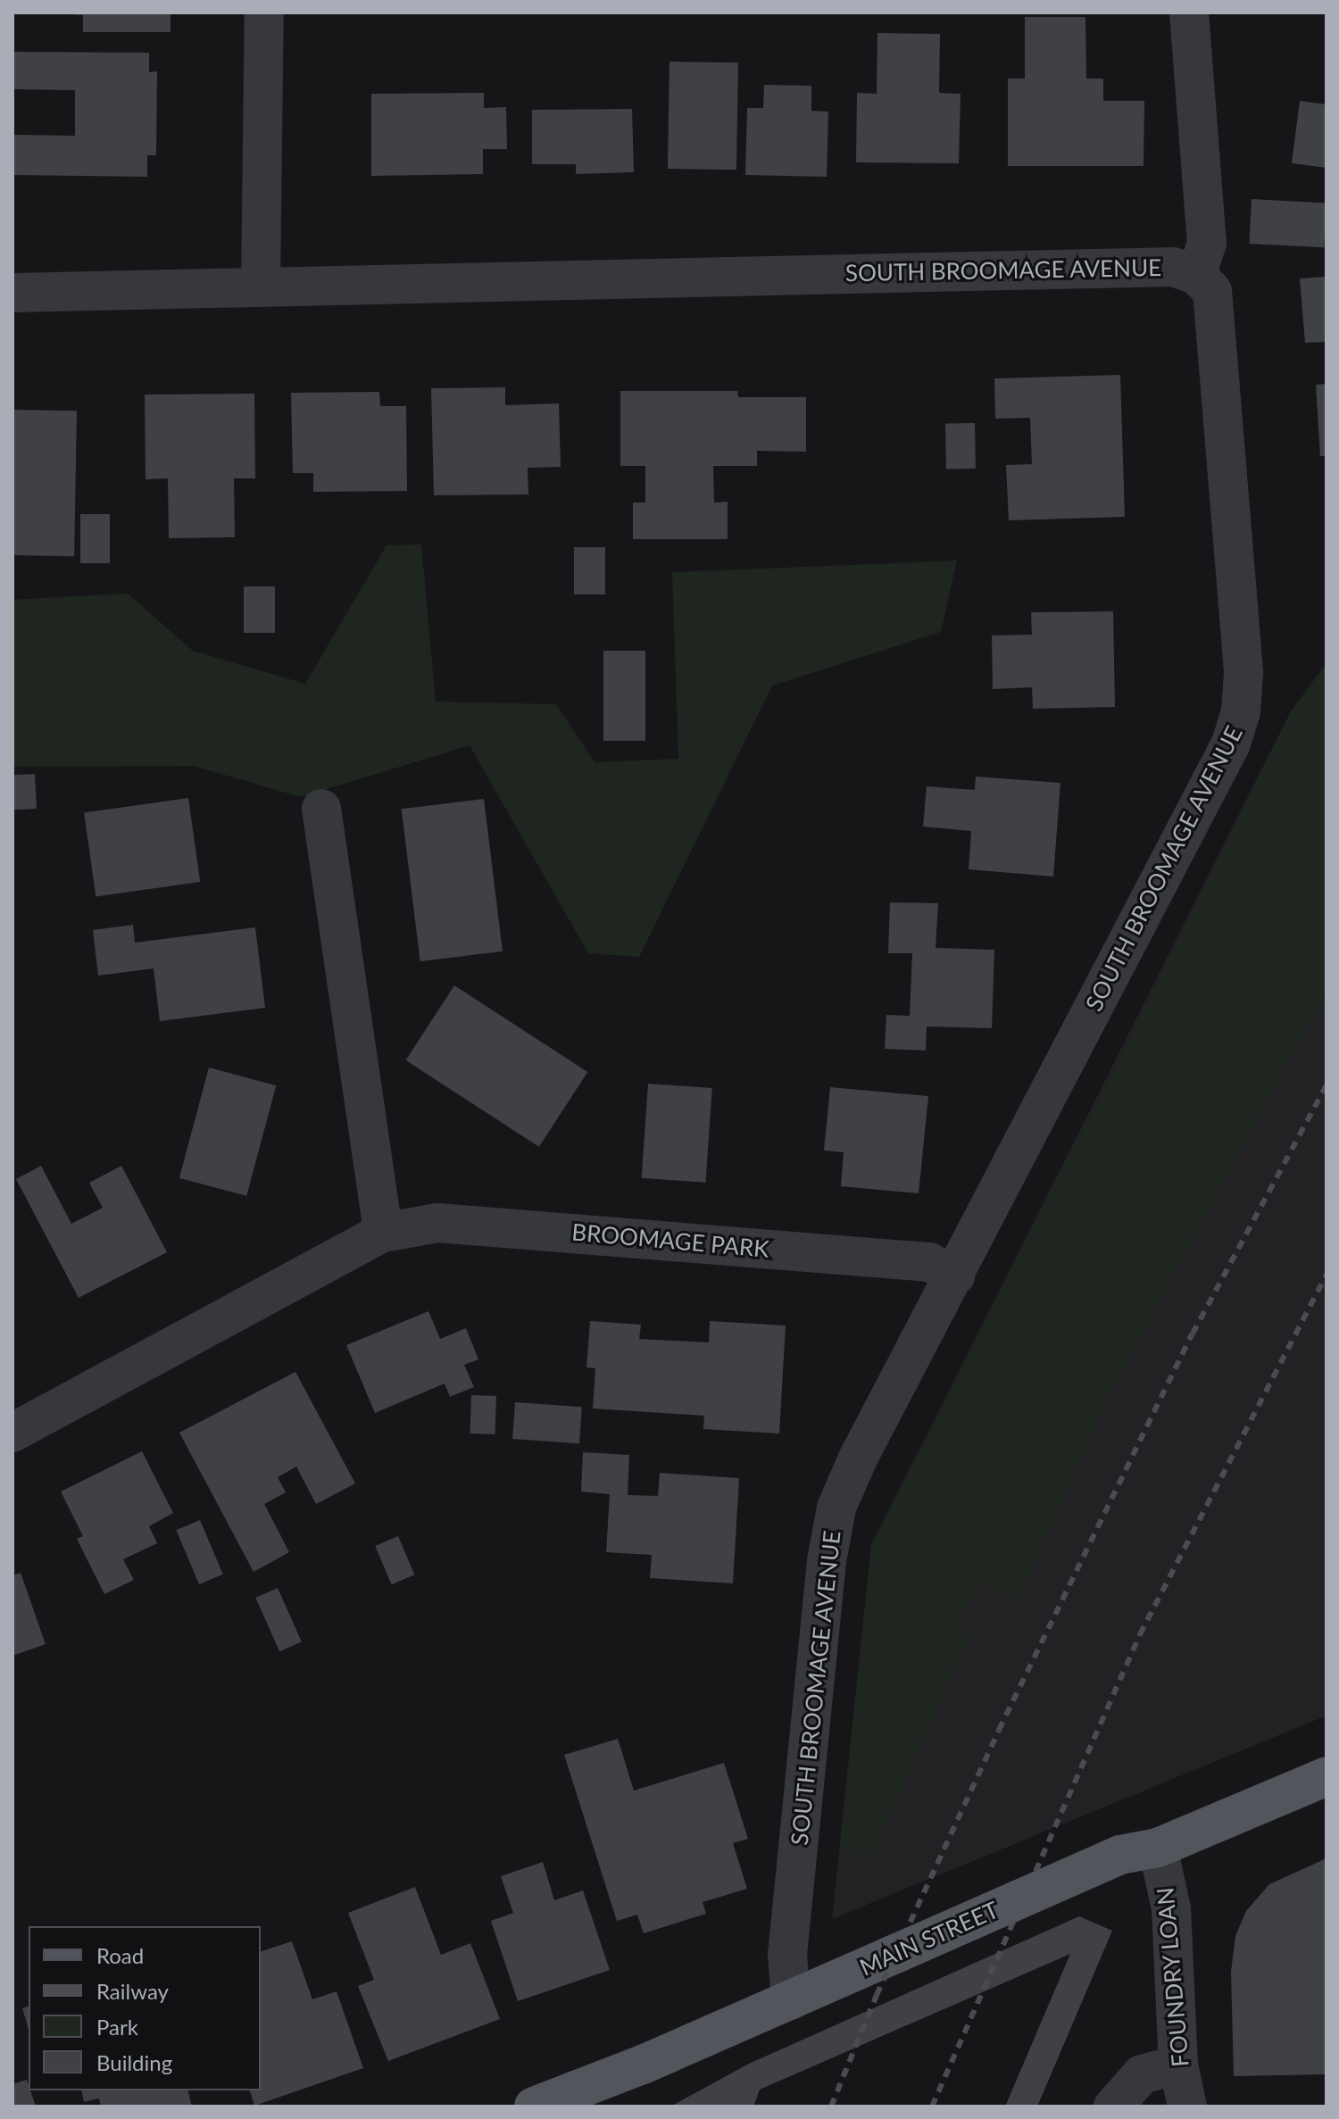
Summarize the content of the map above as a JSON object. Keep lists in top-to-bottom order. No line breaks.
{"streets":{"main road":["MAIN STREET"],"street":["SOUTH BROOMAGE AVENUE","BROOMAGE PARK","FOUNDRY LOAN"]},"crossings":[["SOUTH BROOMAGE AVENUE","BROOMAGE PARK"],["SOUTH BROOMAGE AVENUE","MAIN STREET"],["MAIN STREET","FOUNDRY LOAN"]],"legend":["Road","Railway","Park","Building"]}
